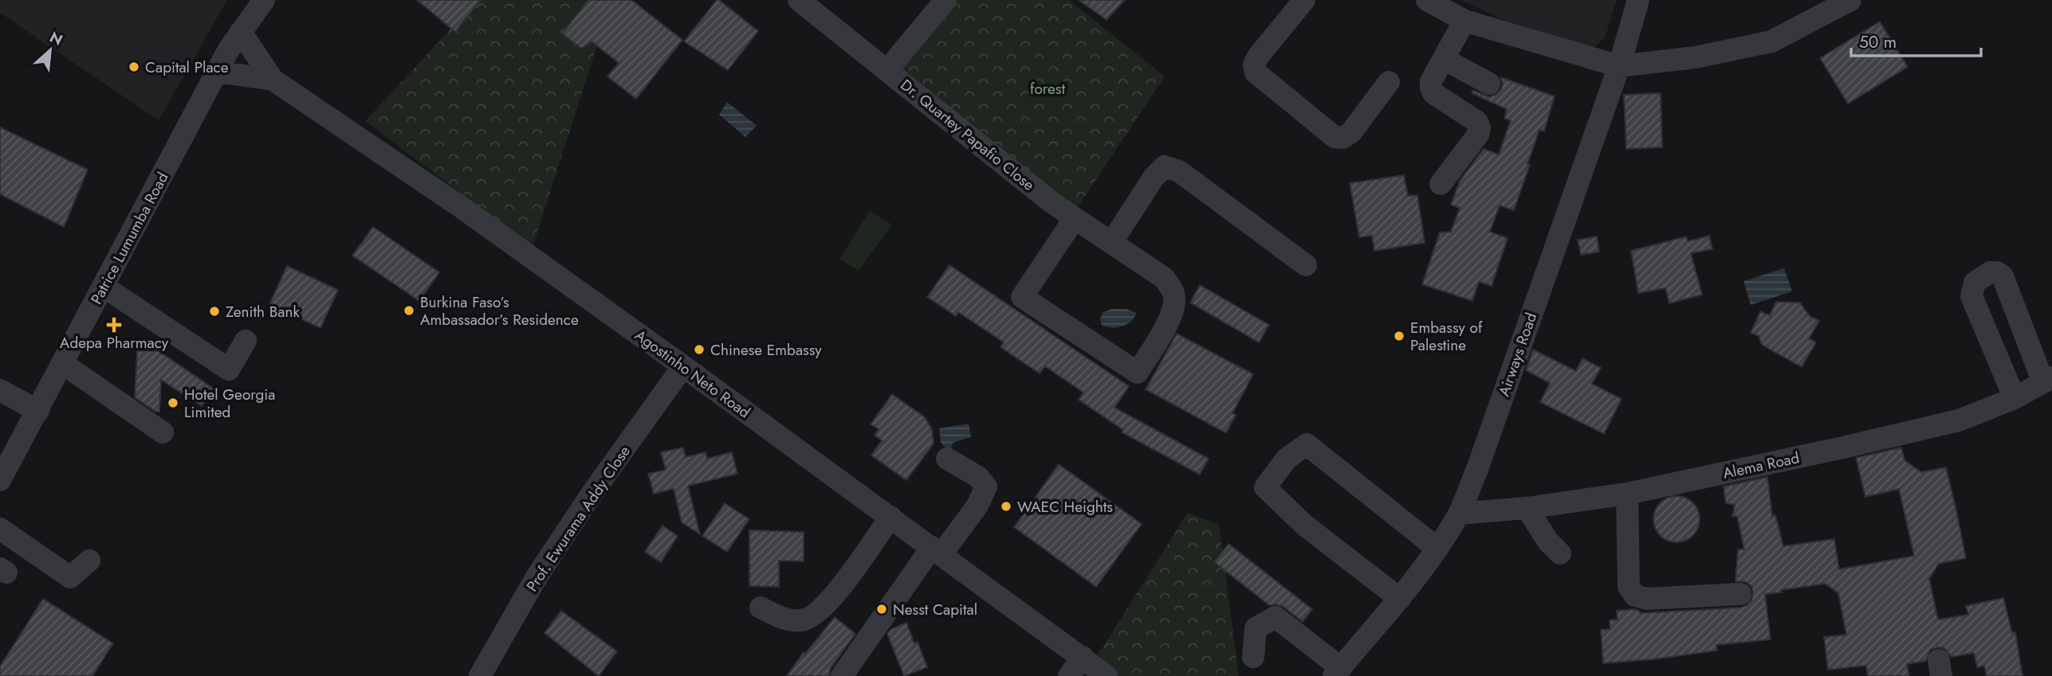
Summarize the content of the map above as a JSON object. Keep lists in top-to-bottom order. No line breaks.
{"streets":{"street":["Dr. Quartey Papafio Close","Patrice Lumumba Road","Airways Road","Agostinho Neto Road","Alema Road","Prof. Ewurama Addy Close"]},"crossings":[["Patrice Lumumba Road","Agostinho Neto Road"],["Airways Road","Alema Road"],["Agostinho Neto Road","Prof. Ewurama Addy Close"]],"parks":["forest"],"places":{"other":["Capital Place","Burkina Faso’s Ambassador’s Residence","Zenith Bank","Embassy of Palestine","Chinese Embassy","Hotel Georgia Limited","WAEC Heights","Nesst Capital"],"health":["Adepa Pharmacy"]},"scale_bar":"50 m","north":"top right"}
